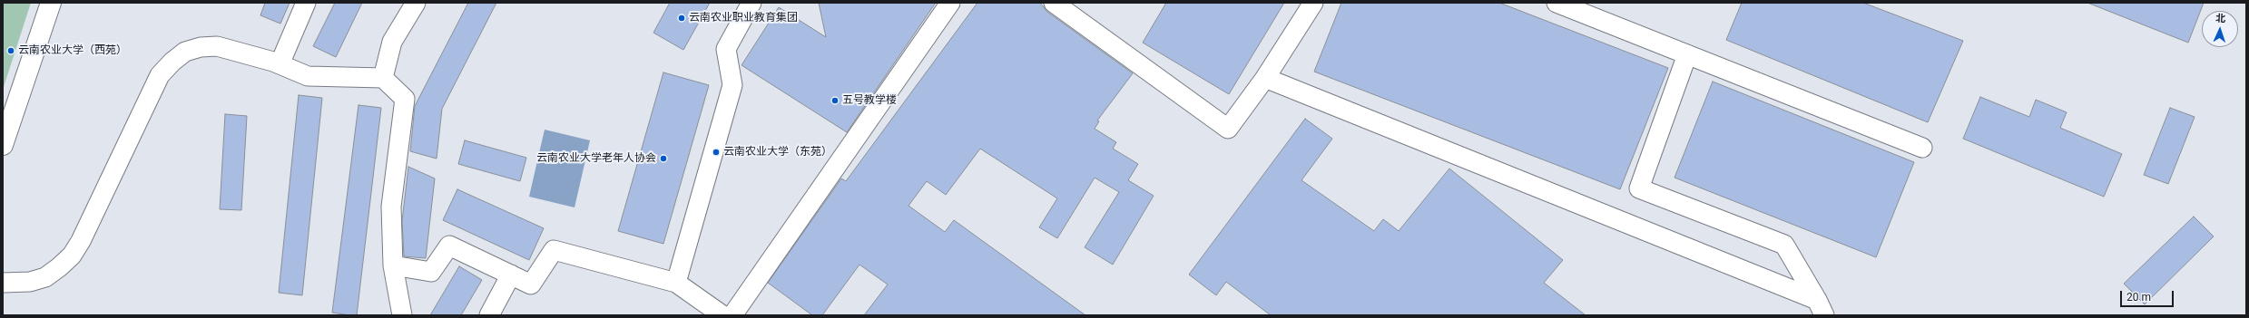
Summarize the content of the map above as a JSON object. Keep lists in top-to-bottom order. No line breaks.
{"places":["云南农业职业教育集团","云南农业大学（西苑）","五号教学楼","云南农业大学（东苑）","云南农业大学老年人协会"],"scale_bar":"20 m","north":"top"}
